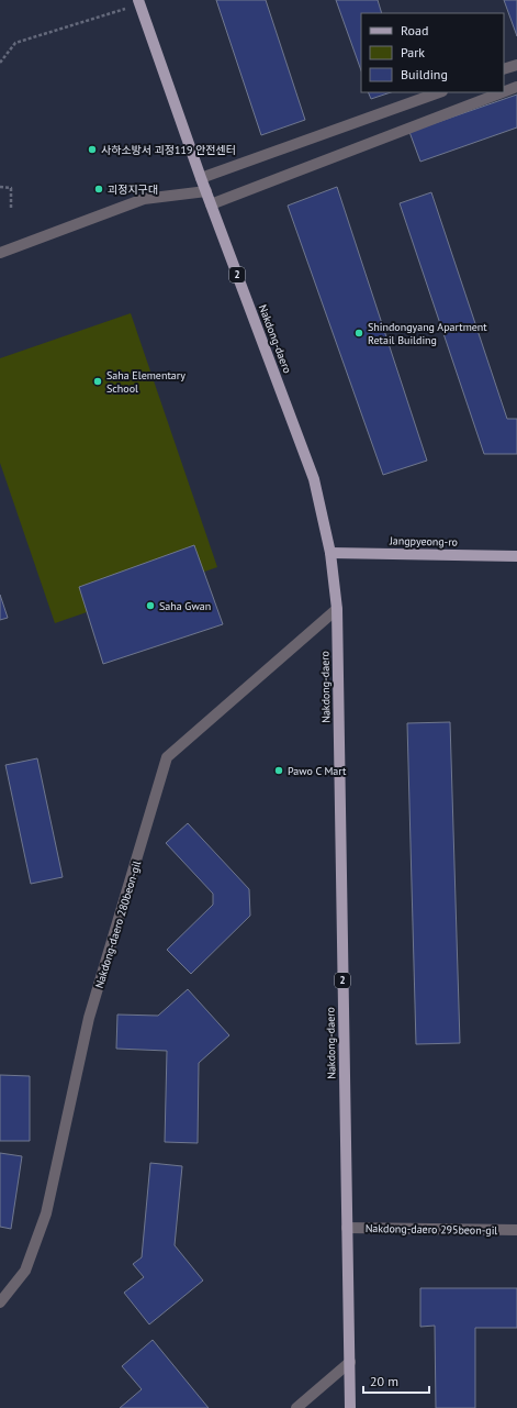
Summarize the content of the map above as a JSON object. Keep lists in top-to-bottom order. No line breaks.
{"streets":{"main road":["2","Nakdong-daero","Jangpyeong-ro"],"street":["Nakdong-daero 280beon-gil","Nakdong-daero 295beon-gil"]},"crossings":[["Nakdong-daero","Jangpyeong-ro"],["Nakdong-daero","Nakdong-daero 280beon-gil"],["Nakdong-daero","Nakdong-daero 295beon-gil"]],"places":["사하소방서 괴정119 안전센터","괴정지구대","Shindongyang Apartment Retail Building","Saha Elementary School","Saha Gwan","Pawo C Mart"],"legend":["Road","Park","Building"],"scale_bar":"20 m"}
